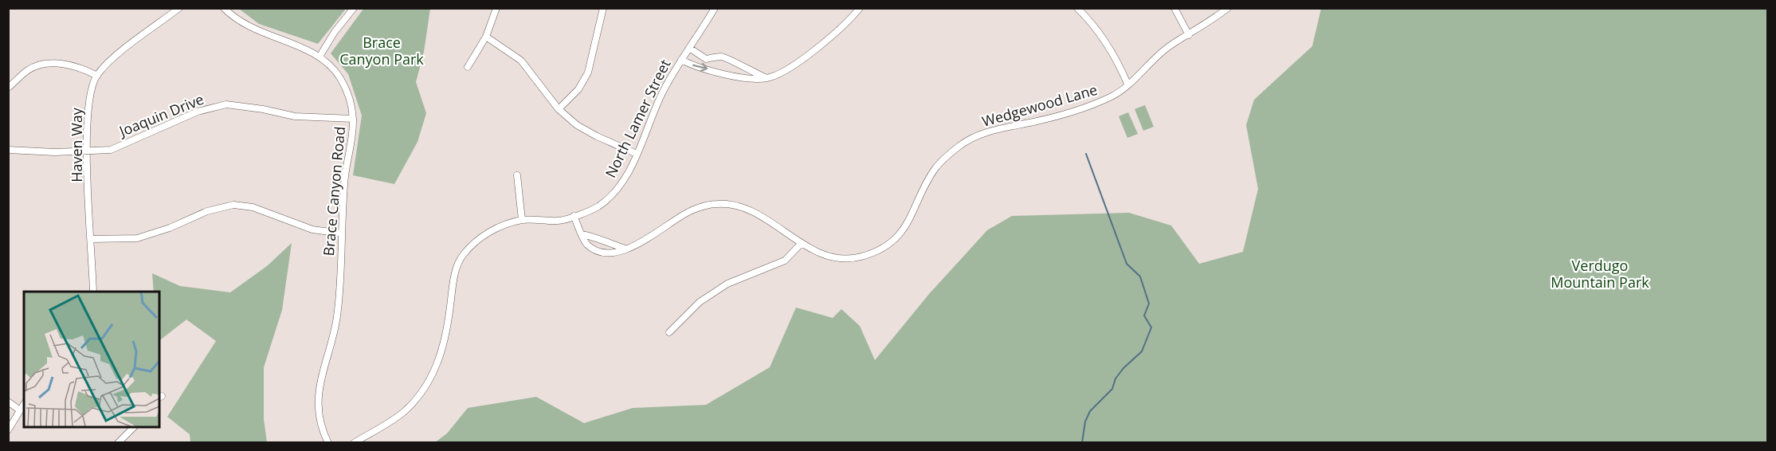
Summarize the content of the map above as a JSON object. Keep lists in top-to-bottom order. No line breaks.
{"streets":{"street":["Wedgewood Lane","Joaquin Drive","North Lamer Street","Haven Way","Brace Canyon Road"]},"crossings":[["Wedgewood Lane","North Lamer Street"],["Joaquin Drive","Haven Way"],["Joaquin Drive","Brace Canyon Road"]],"parks":["Brace Canyon Park","Verdugo Mountain Park"]}
